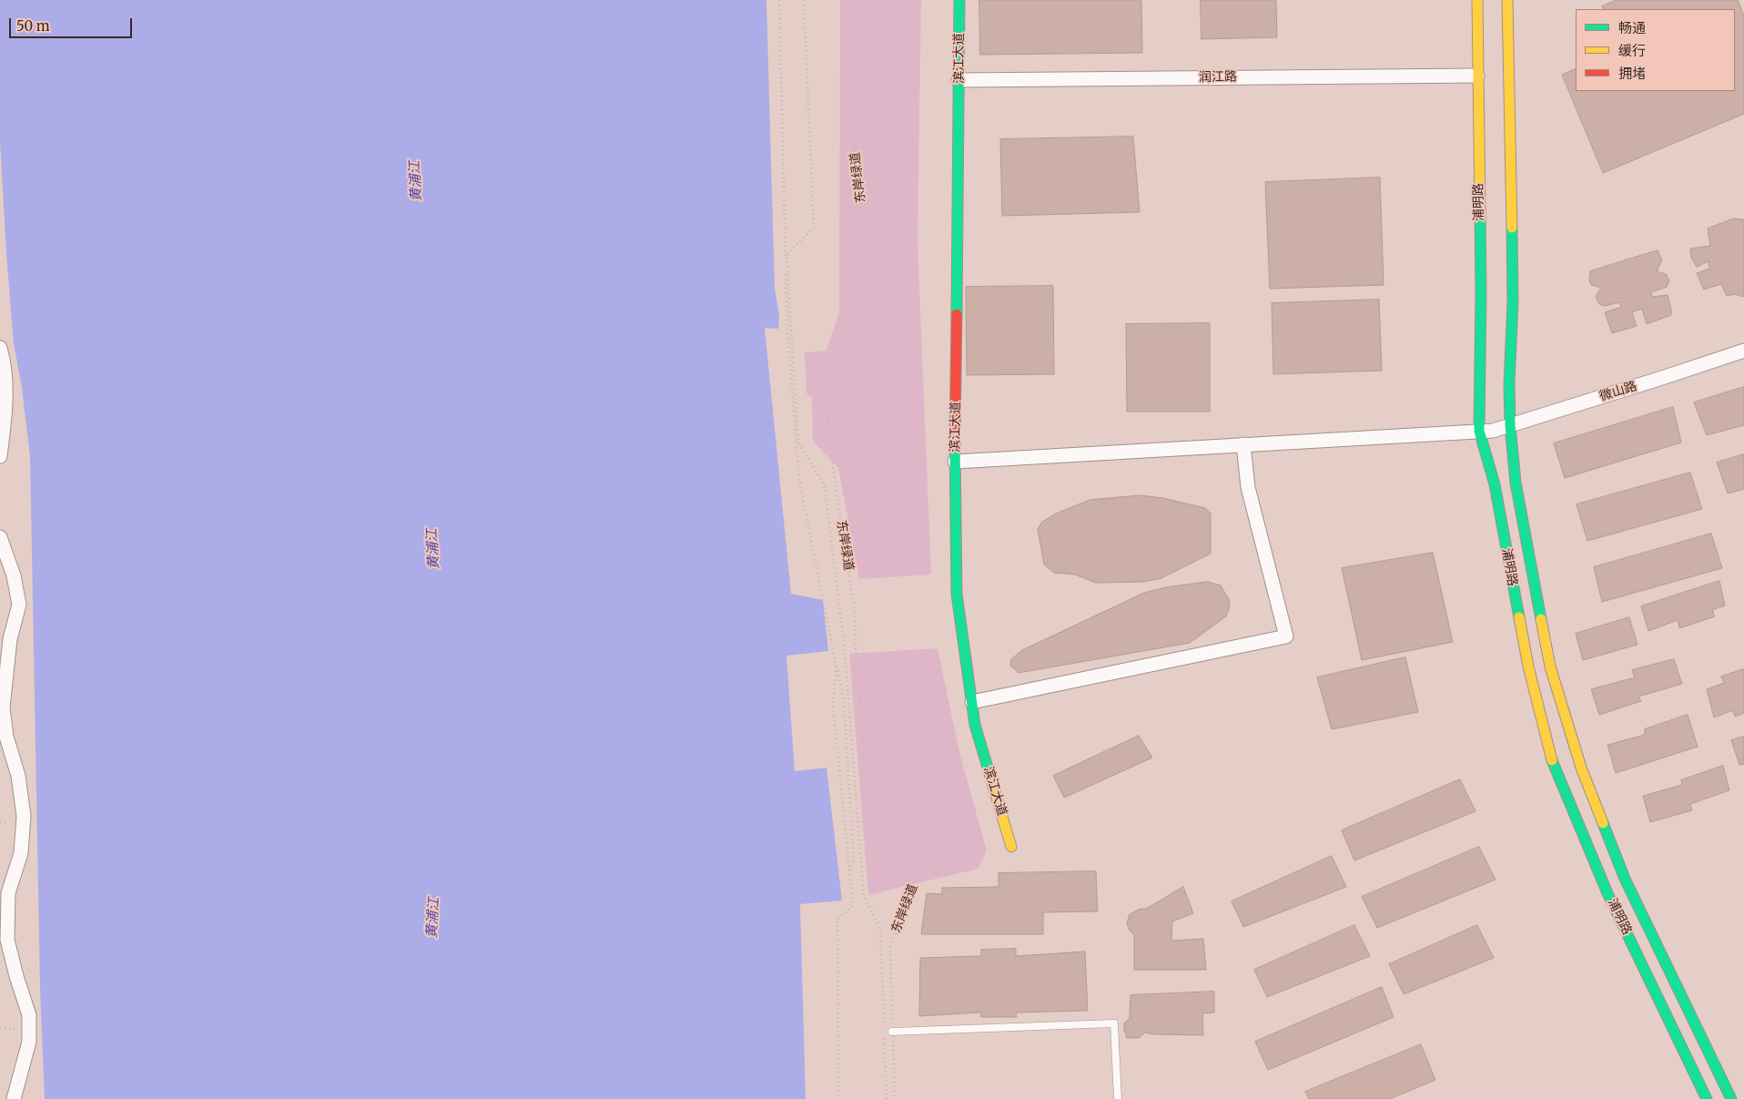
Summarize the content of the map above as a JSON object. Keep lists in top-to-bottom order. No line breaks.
{"streets":{"main road":["滨江大道","浦明路"],"street":["润江路","微山路"],"path":["东岸绿道"]},"crossings":[["滨江大道","润江路"],["滨江大道","微山路"],["润江路","浦明路"],["浦明路","微山路"]],"water":["黄浦江"],"legend":["畅通","缓行","拥堵"],"scale_bar":"50 m"}
